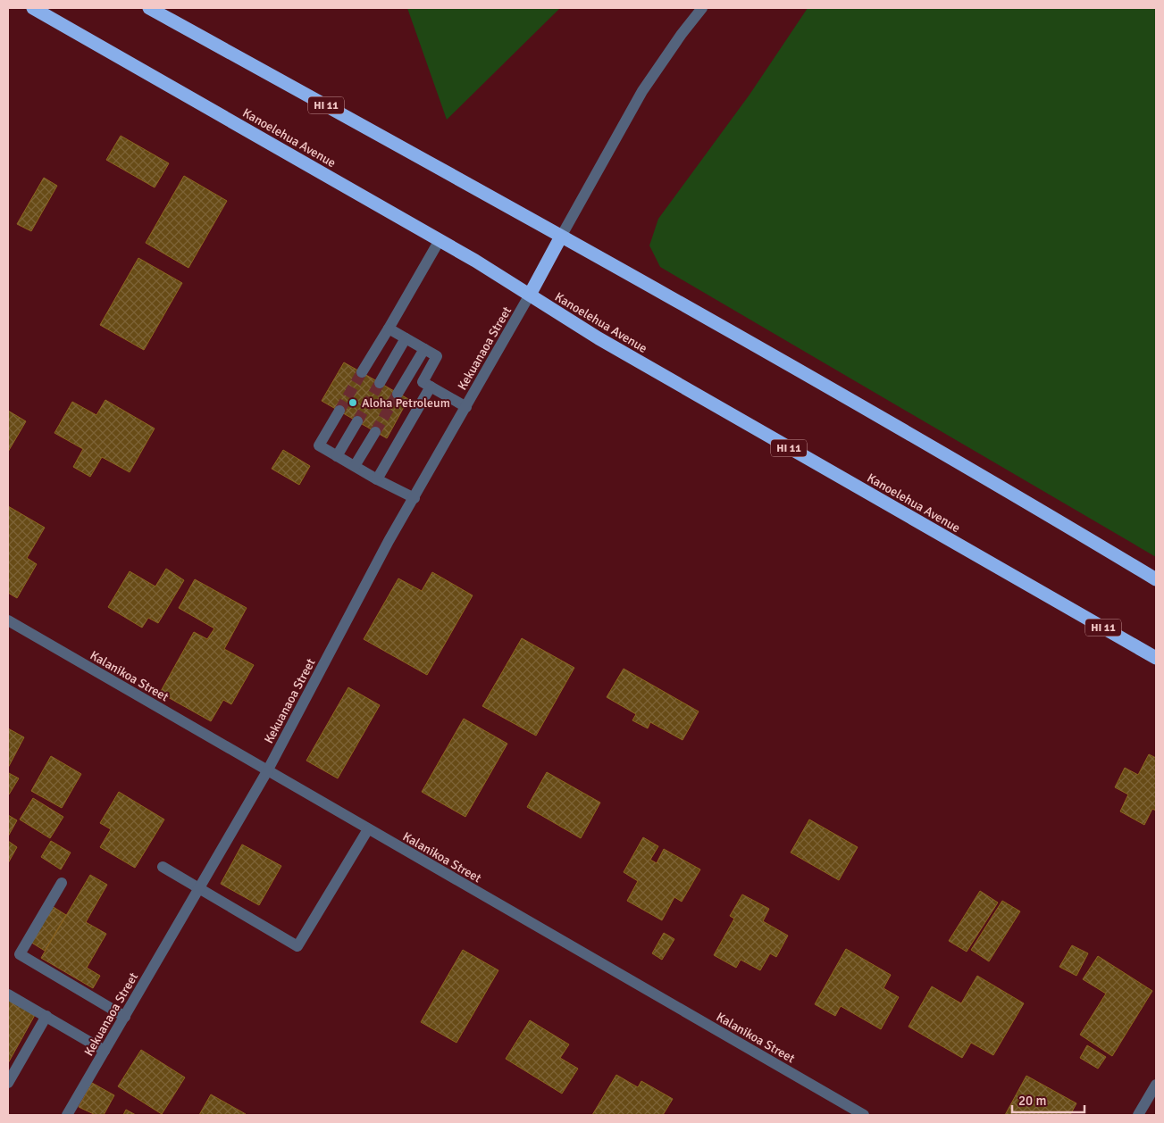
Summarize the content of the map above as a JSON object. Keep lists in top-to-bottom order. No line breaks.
{"streets":{"highway":["HI 11","Kanoelehua Avenue"],"street":["Kekuanaoa Street","Kalanikoa Street"]},"crossings":[["Kanoelehua Avenue","Kekuanaoa Street"],["Kekuanaoa Street","Kalanikoa Street"]],"places":["Aloha Petroleum"],"scale_bar":"20 m"}
